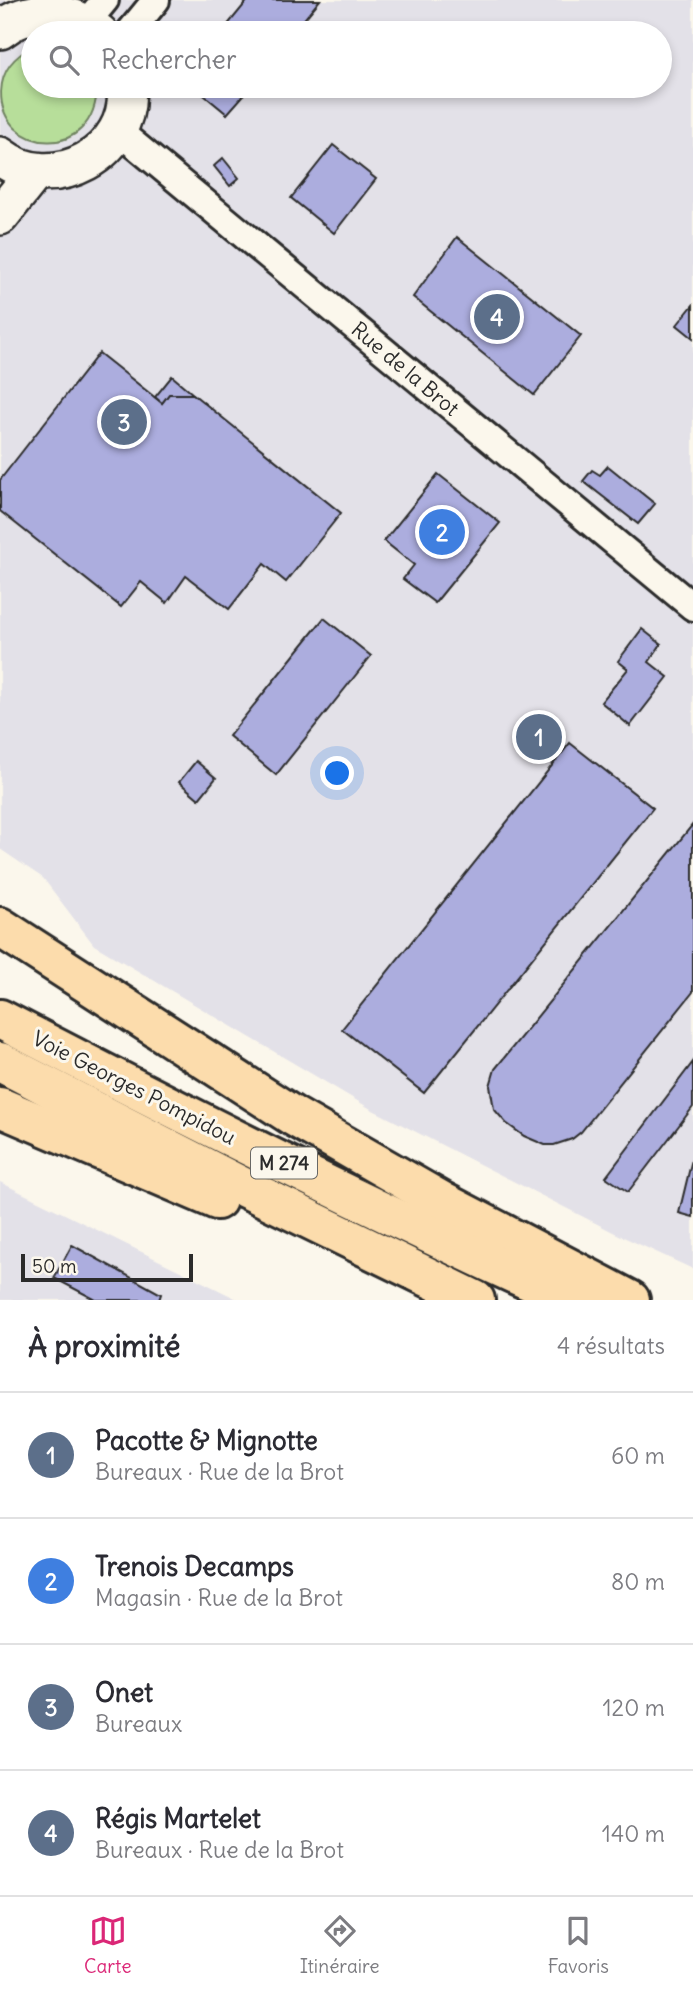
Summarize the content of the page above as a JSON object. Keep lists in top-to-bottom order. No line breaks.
{"streets":{"highway":["Voie Georges Pompidou","M 274"],"street":["Rue de la Brot"]},"scale_bar":"50 m","page":{"search":"Rechercher","pins":["4","3","2","1"],"scale":"50 m","heading":["À proximité","4 résultats"],"list":[{"mark":"1","name":"Pacotte & Mignotte","note":"Bureaux · Rue de la Brot","value":"60 m"},{"mark":"2","name":"Trenois Decamps","note":"Magasin · Rue de la Brot","value":"80 m"},{"mark":"3","name":"Onet","note":"Bureaux","value":"120 m"},{"mark":"4","name":"Régis Martelet","note":"Bureaux · Rue de la Brot","value":"140 m"}],"nav":["Carte","Itinéraire","Favoris"]}}
